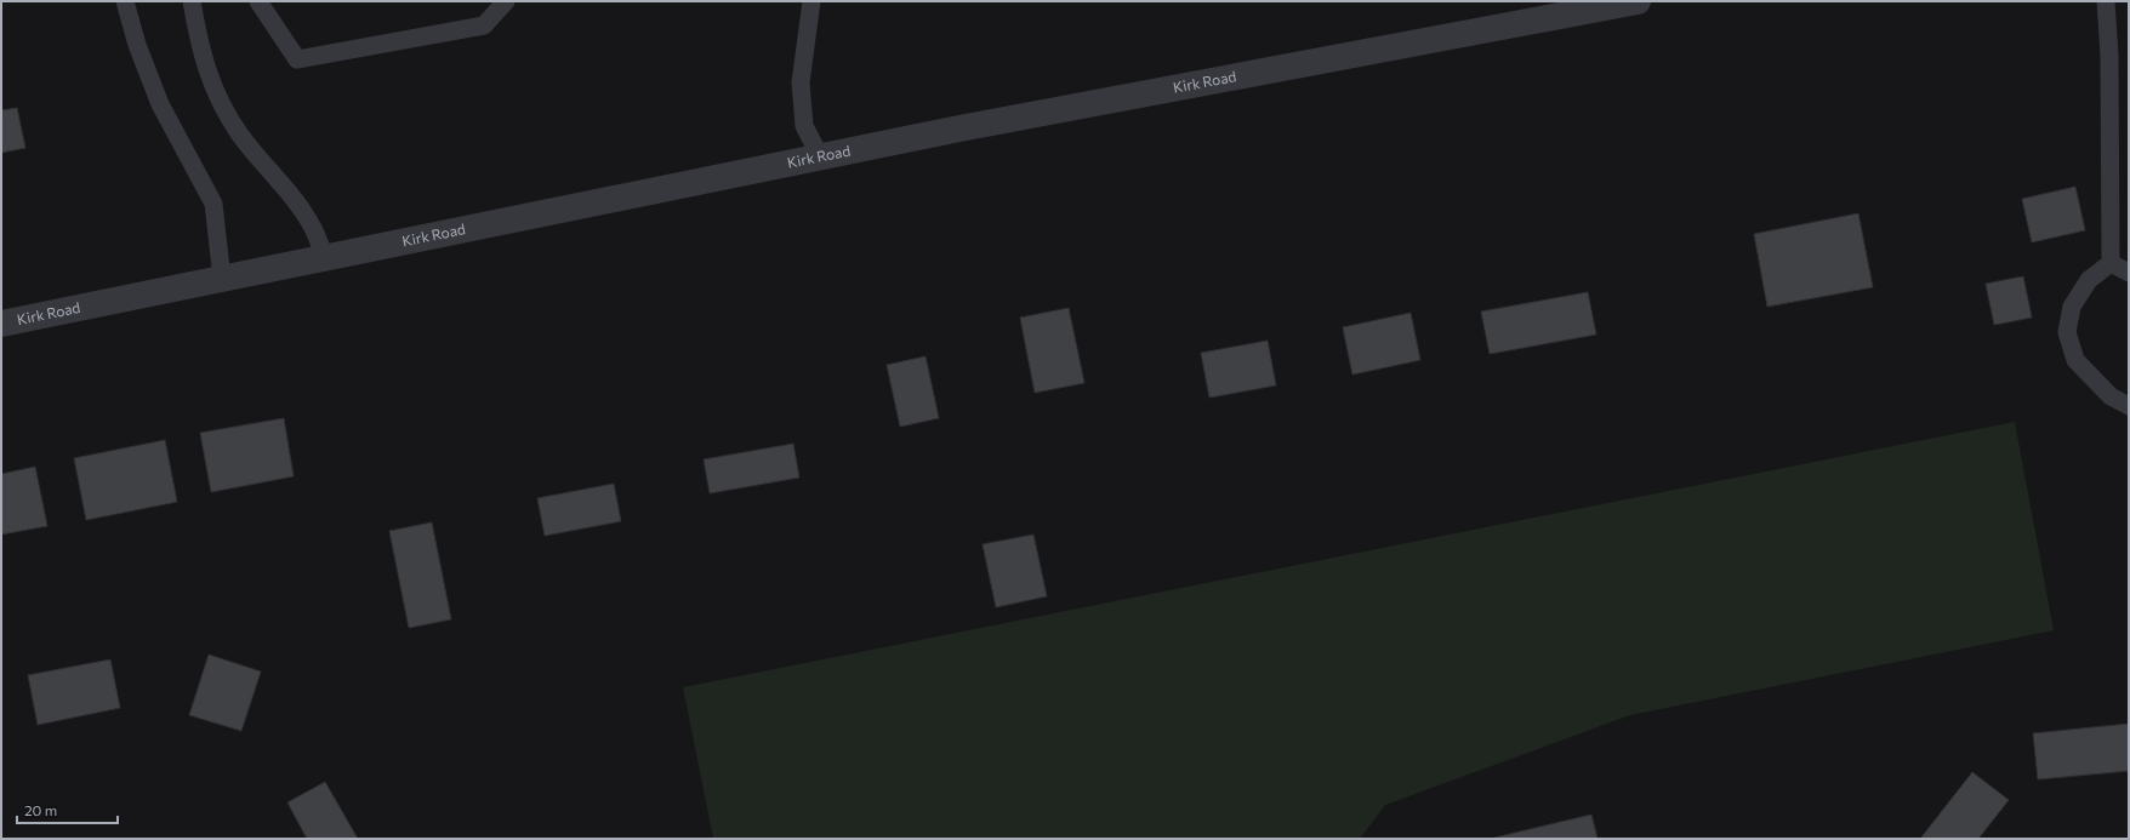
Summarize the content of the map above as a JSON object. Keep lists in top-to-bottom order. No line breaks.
{"streets":{"street":["Kirk Road"]},"scale_bar":"20 m"}
